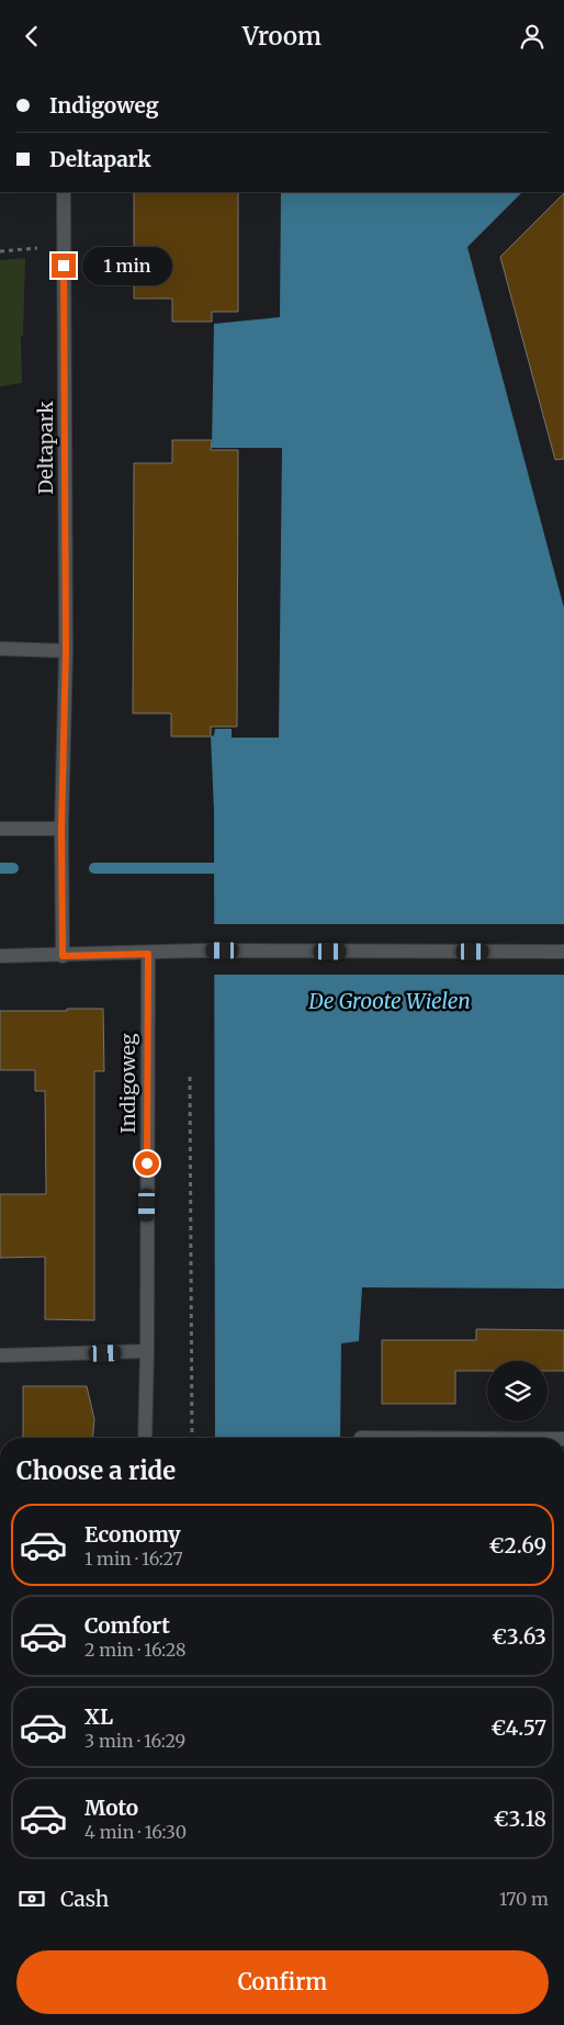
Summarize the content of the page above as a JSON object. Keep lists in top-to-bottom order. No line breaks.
{"streets":{"street":["Deltapark","Indigoweg"]},"water":["De Groote Wielen"],"page":{"header":"Vroom","banner":["Indigoweg","Deltapark"],"bubble":"1 min","heading":"Choose a ride","list":[{"name":"Economy","note":"1 min · 16:27","value":"€2.69"},{"name":"Comfort","note":"2 min · 16:28","value":"€3.63"},{"name":"XL","note":"3 min · 16:29","value":"€4.57"},{"name":"Moto","note":"4 min · 16:30","value":"€3.18"}],"pay":["Cash","170 m"],"buttons":"Confirm"}}
